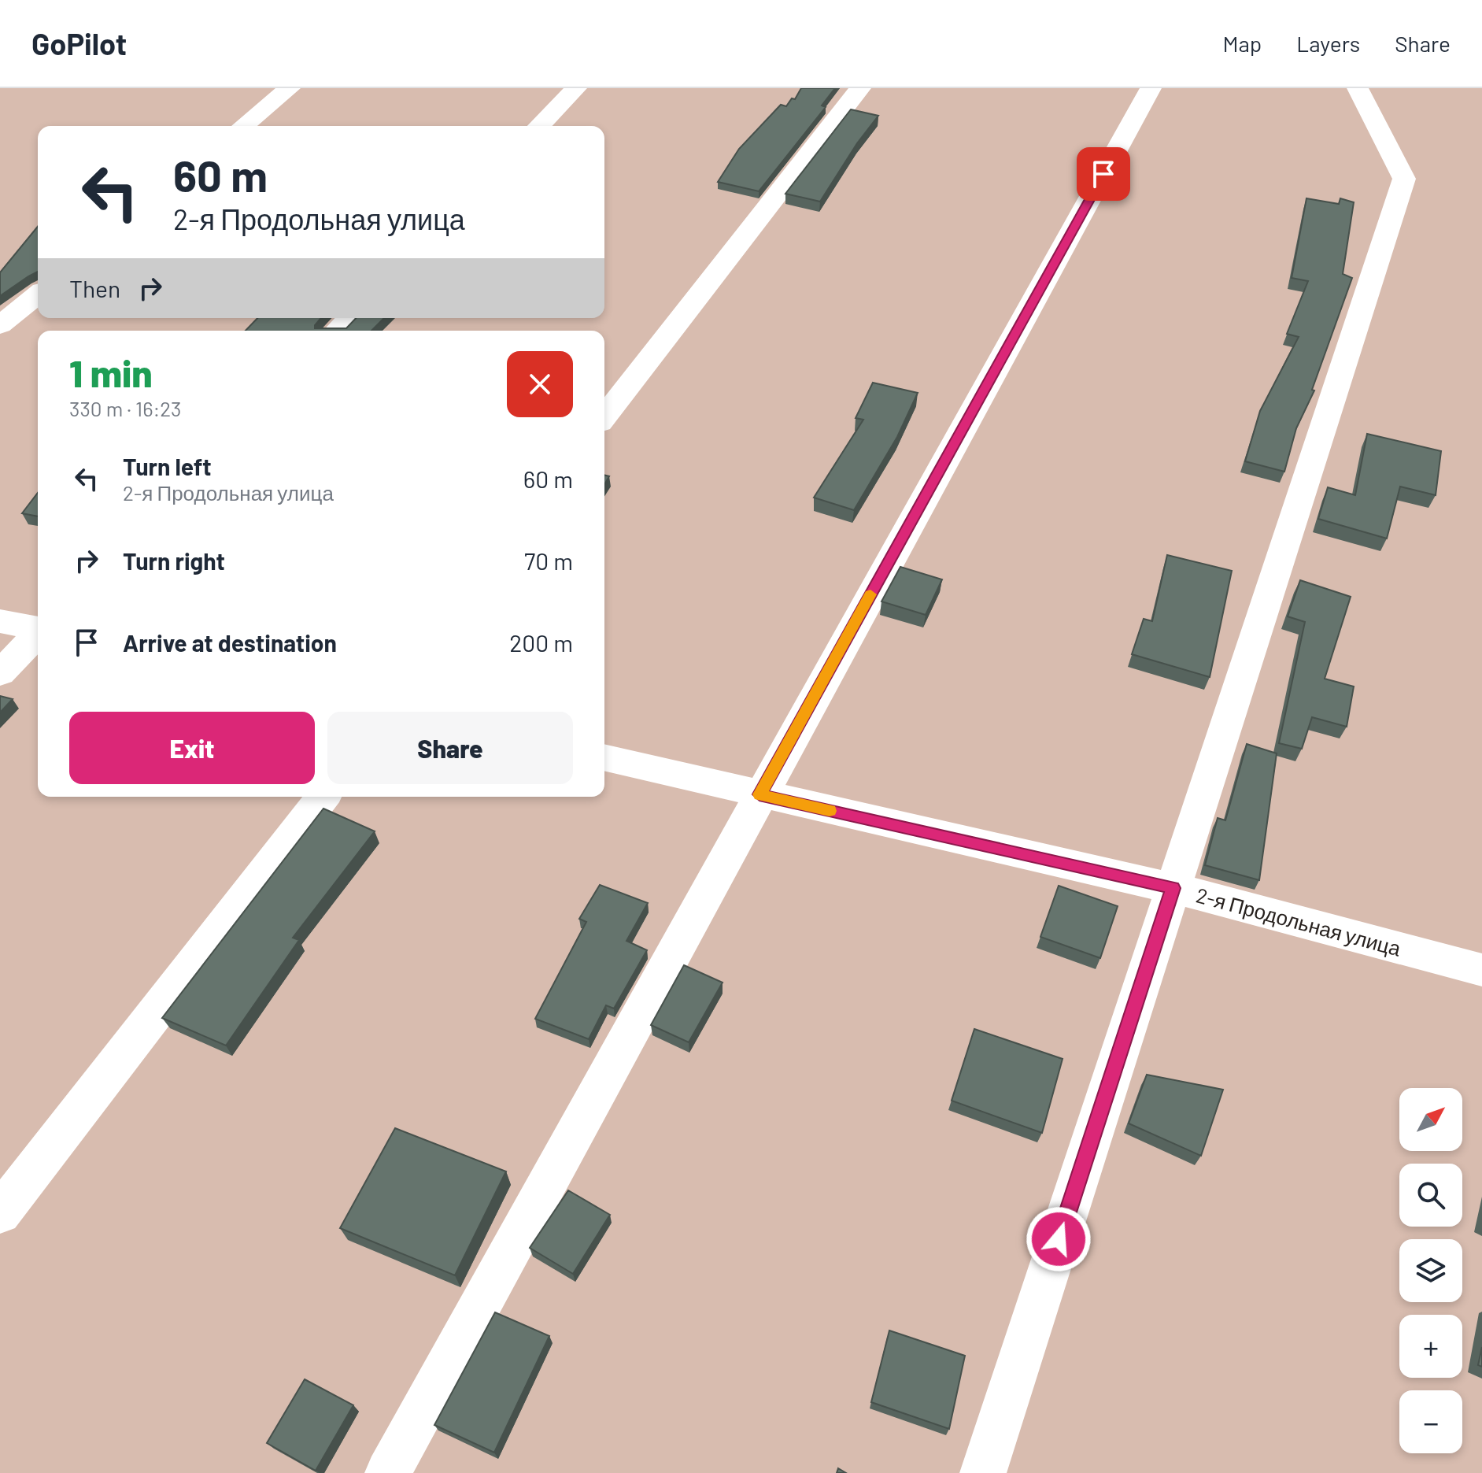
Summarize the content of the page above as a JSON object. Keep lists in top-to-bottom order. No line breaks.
{"streets":{"lane":["2-я Продольная улица"]},"north":"top right","page":{"header":"GoPilot","nav":["Map","Layers","Share"],"turn":["60 m","2-я Продольная улица"],"then":"Then","heading":["1 min","330 m · 16:23"],"list":[{"name":"Turn left","note":"2-я Продольная улица","value":"60 m"},{"name":"Turn right","value":"70 m"},{"name":"Arrive at destination","value":"200 m"}],"buttons":["Exit","Share"],"map_buttons":["+","−"]}}
